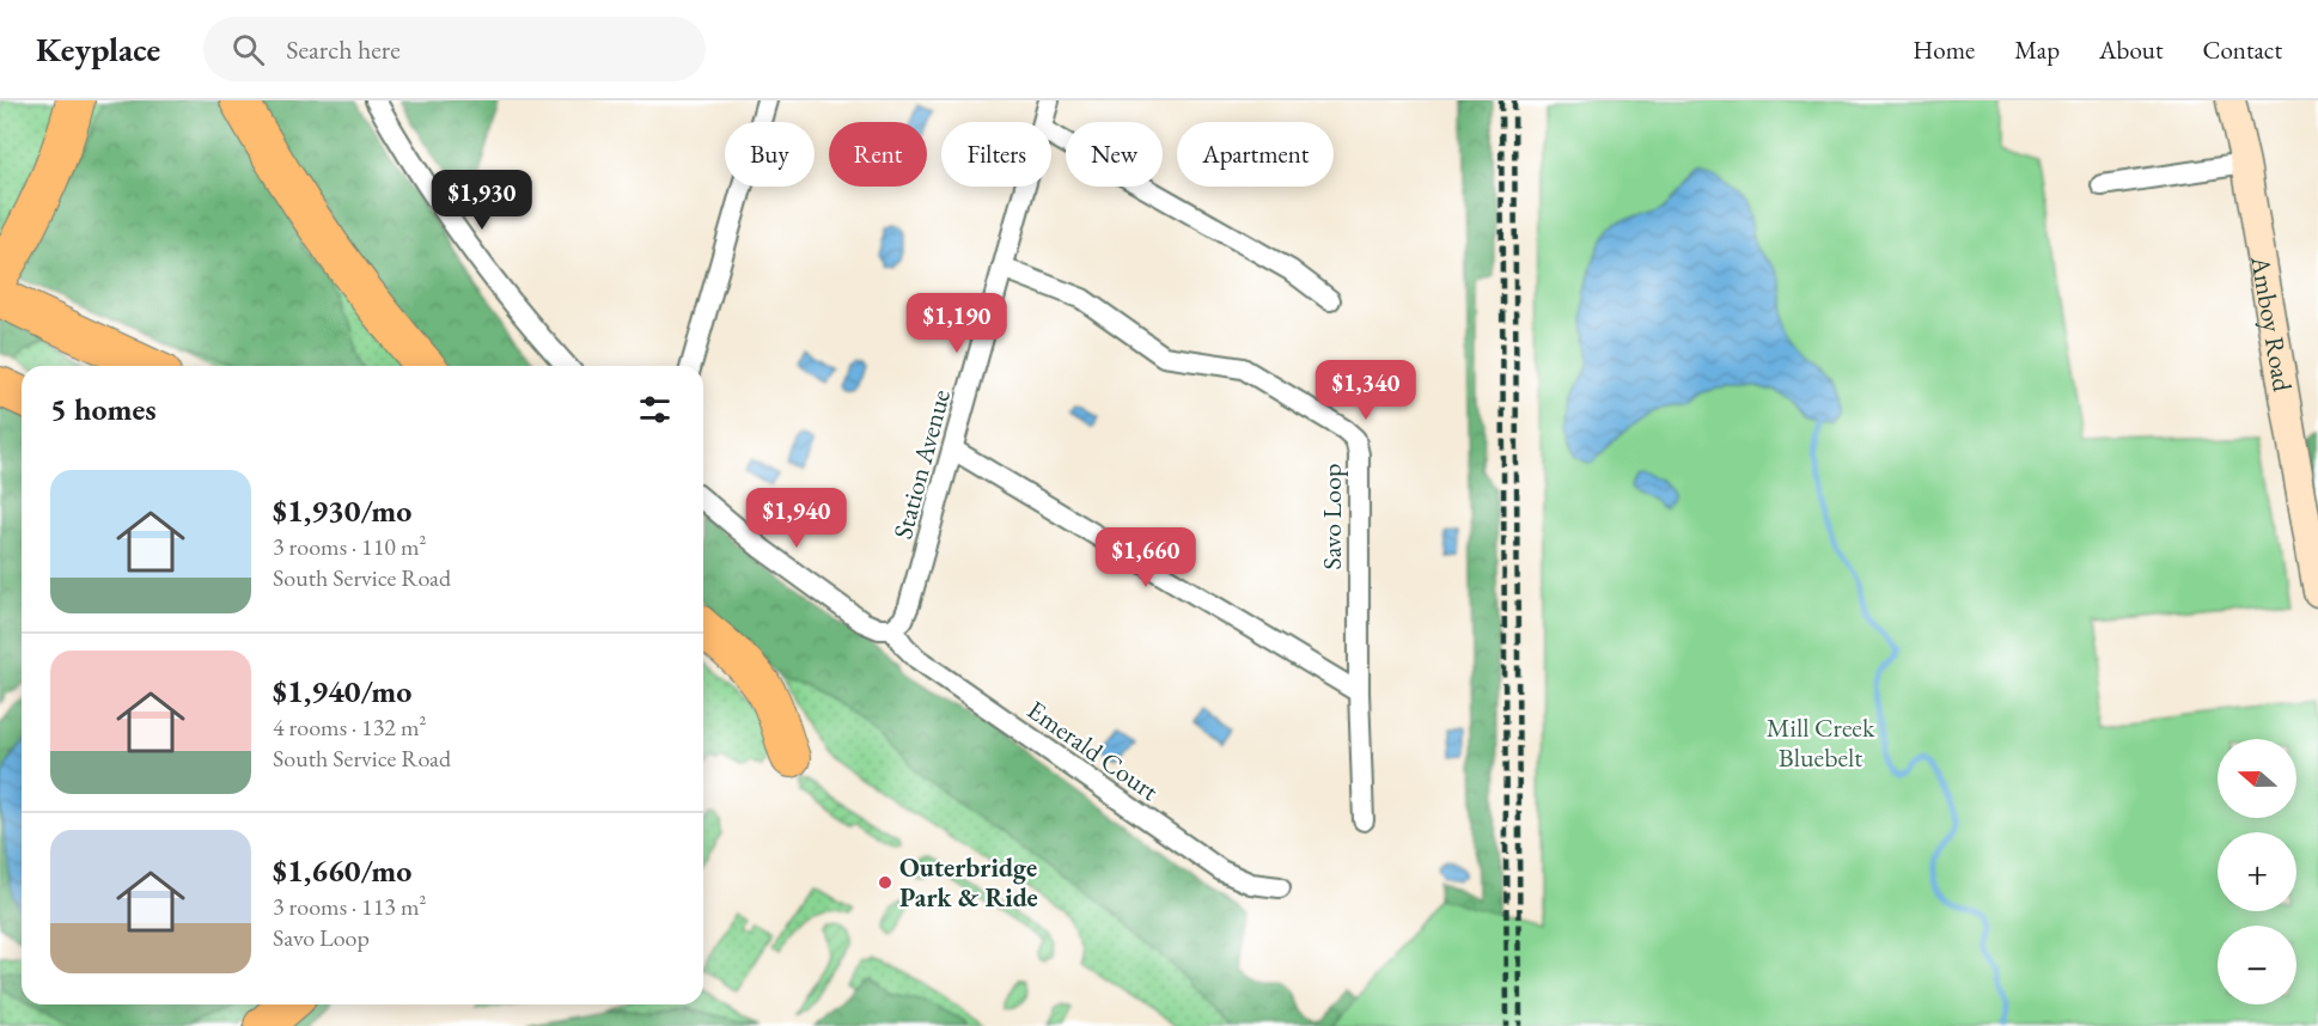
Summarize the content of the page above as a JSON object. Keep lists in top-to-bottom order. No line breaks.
{"streets":{"main road":["Amboy Road"],"street":["Station Avenue","Savo Loop","Emerald Court"]},"crossings":[["Station Avenue","Savo Loop"],["Station Avenue","Emerald Court"]],"parks":["Mill Creek Bluebelt"],"places":["Outerbridge Park & Ride"],"north":"left","page":{"header":"Keyplace","search":"Search here","nav":["Home","Map","About","Contact"],"chip":["Buy","Rent","Filters","New","Apartment"],"price":["$1,930","$1,190","$1,340","$1,940","$1,660"],"heading":"5 homes","list":[{"name":"$1,930/mo","note":"3 rooms · 110 m² · South Service Road"},{"name":"$1,940/mo","note":"4 rooms · 132 m² · South Service Road"},{"name":"$1,660/mo","note":"3 rooms · 113 m² · Savo Loop"}],"map_buttons":["+","−"]}}
